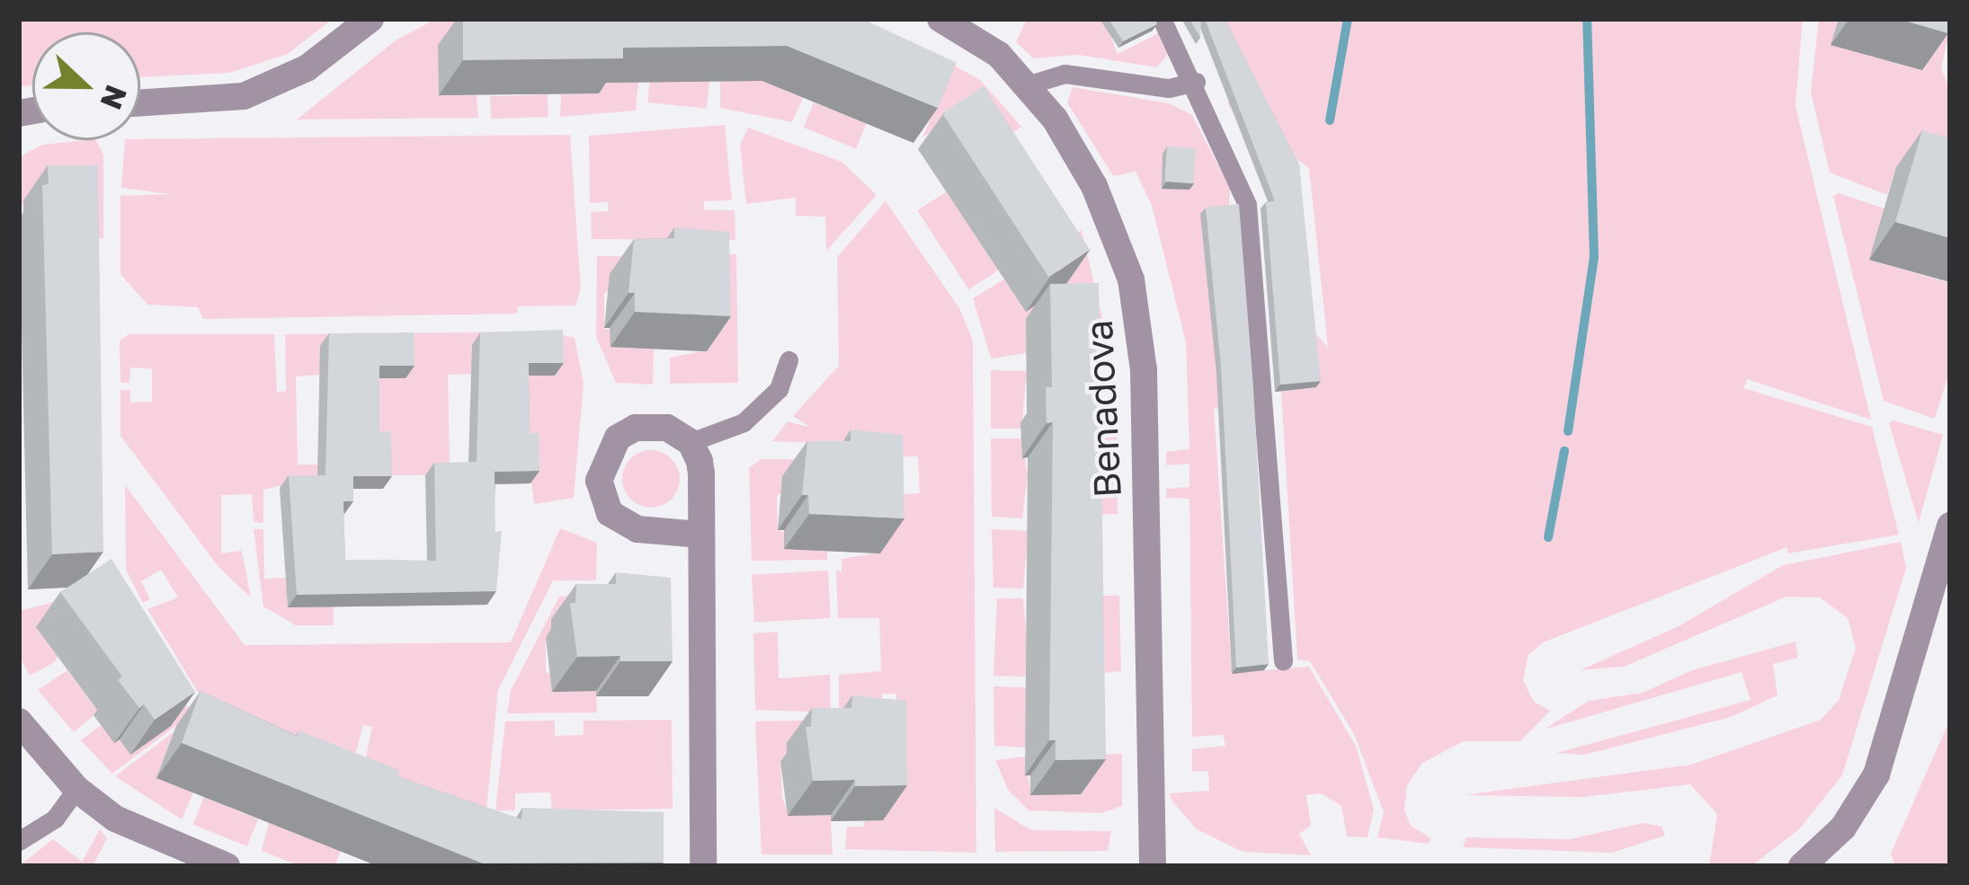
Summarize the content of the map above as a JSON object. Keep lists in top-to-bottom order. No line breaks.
{"streets":{"street":["Benadova"]},"north":"right"}
